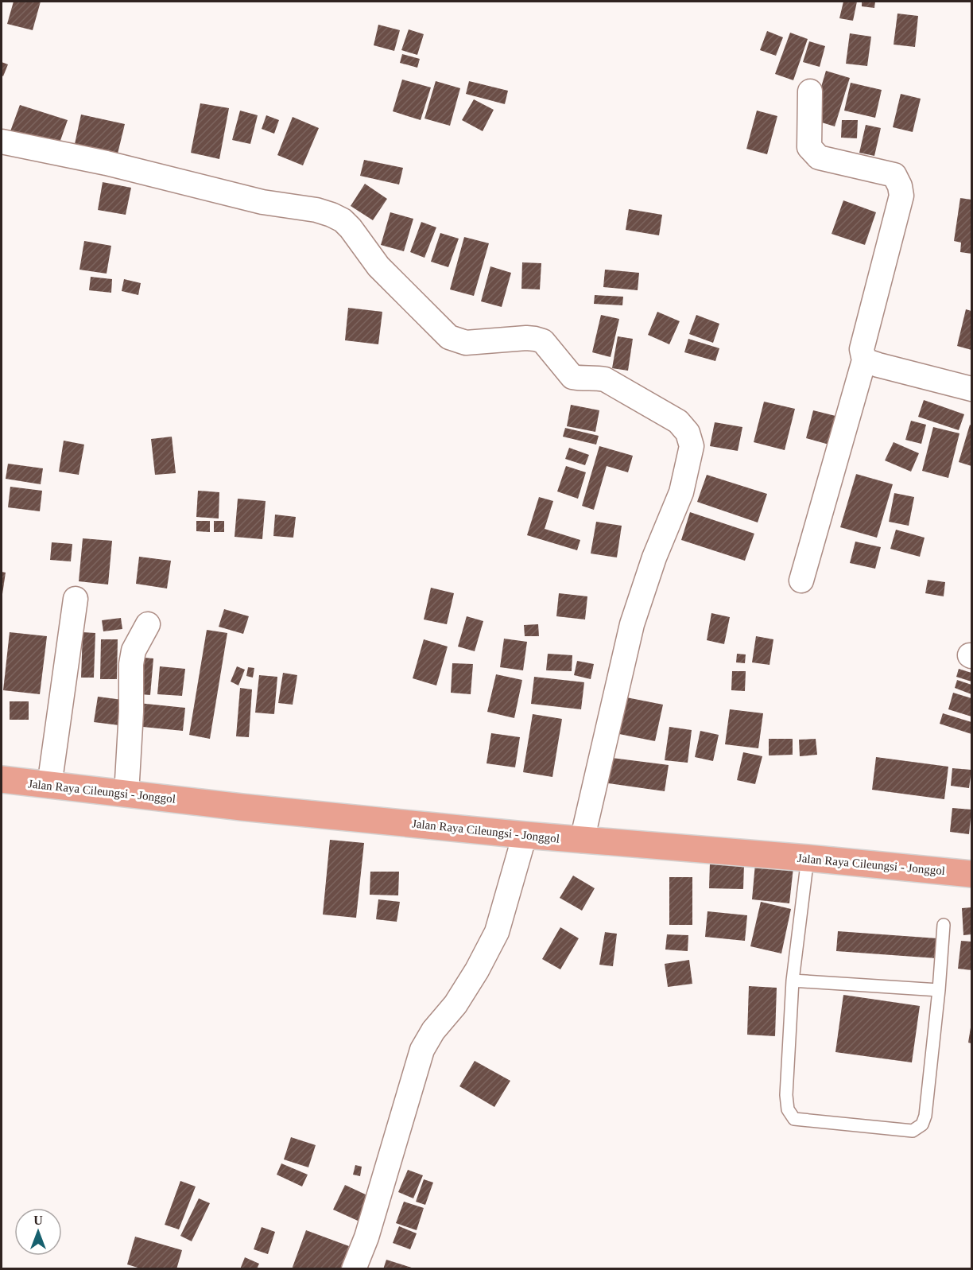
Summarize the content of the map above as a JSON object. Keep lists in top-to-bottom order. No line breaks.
{"streets":{"main road":["Jalan Raya Cileungsi - Jonggol"]},"north":"top"}
